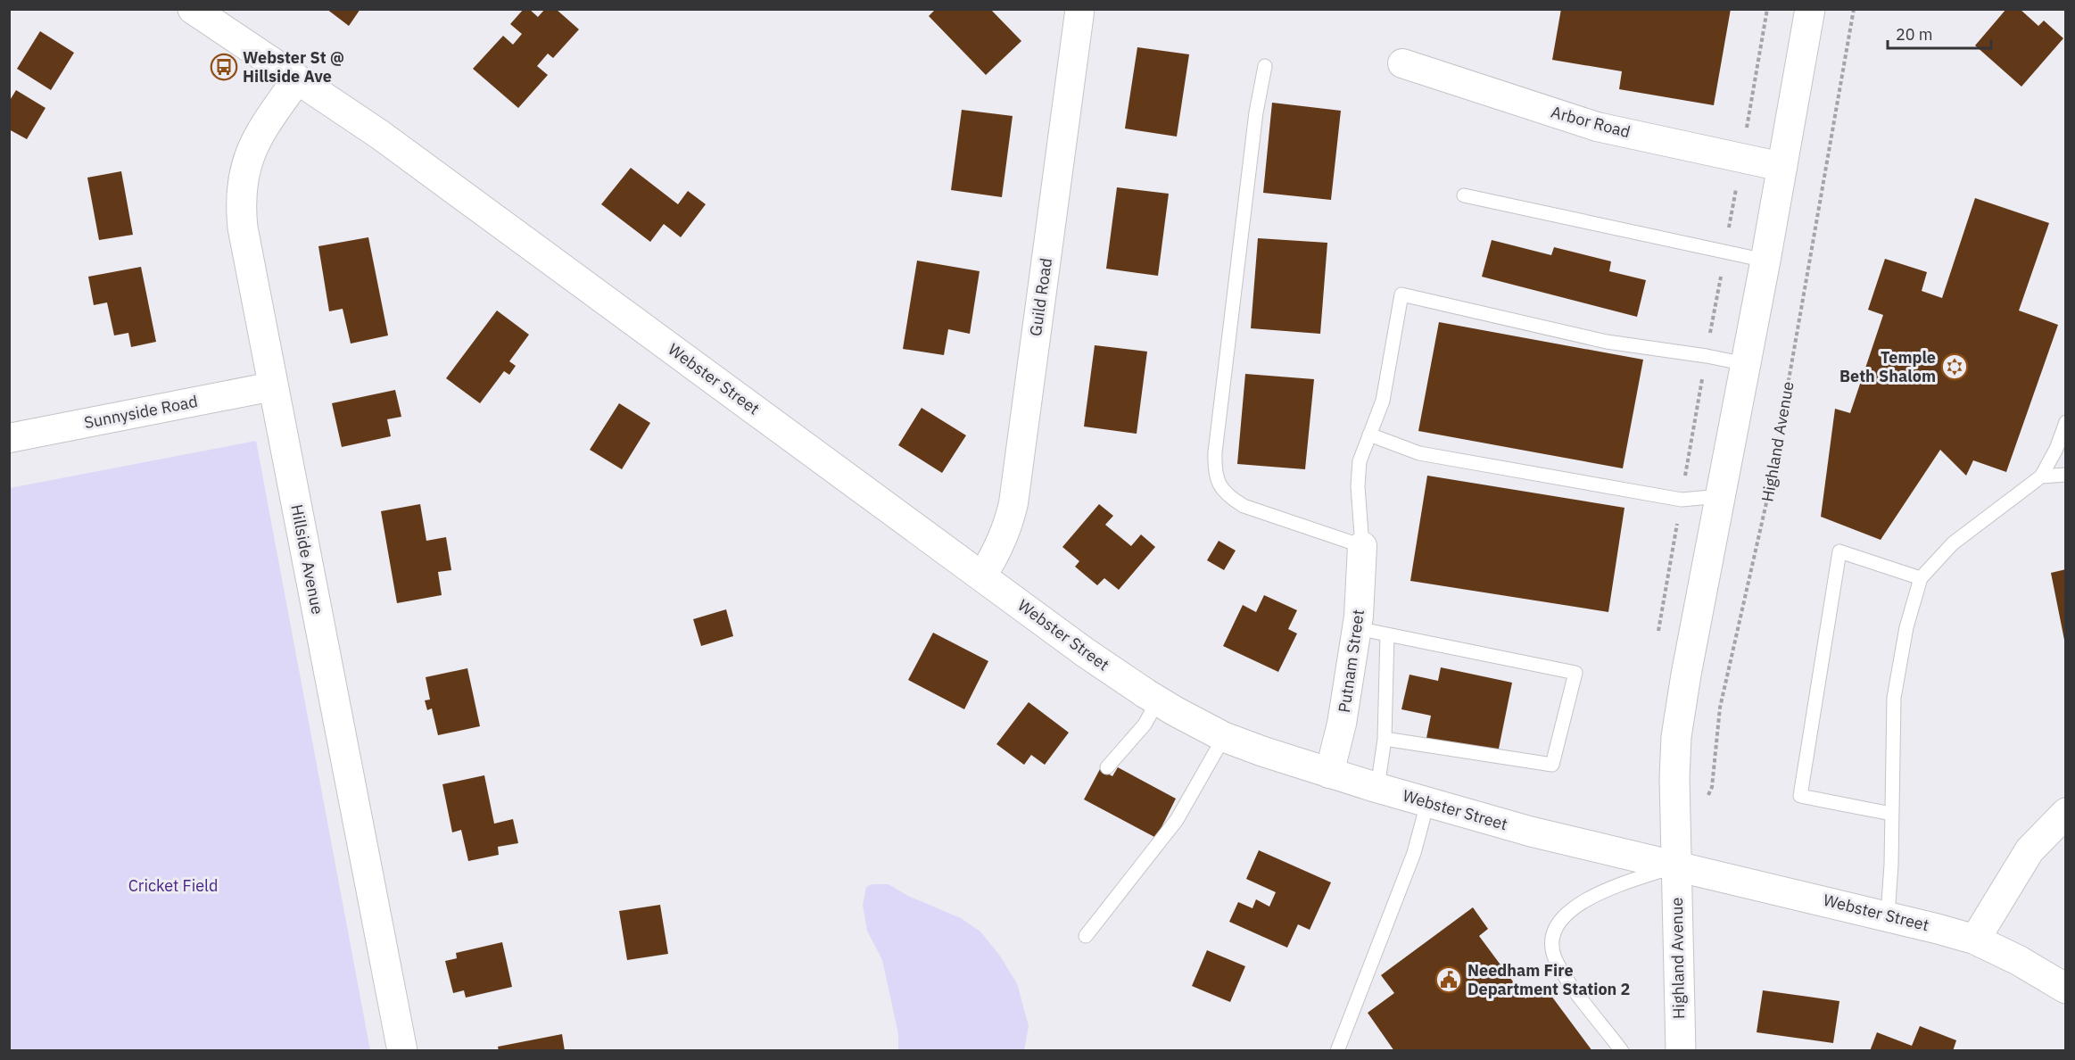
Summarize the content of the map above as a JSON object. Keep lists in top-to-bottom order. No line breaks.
{"streets":{"street":["Arbor Road","Guild Road","Webster Street","Sunnyside Road","Highland Avenue","Hillside Avenue","Putnam Street"]},"crossings":[["Arbor Road","Highland Avenue"],["Guild Road","Webster Street"],["Webster Street","Highland Avenue"],["Webster Street","Hillside Avenue"],["Webster Street","Putnam Street"],["Sunnyside Road","Hillside Avenue"]],"parks":["Cricket Field"],"places":{"bus stop":["Webster St @ Hillside Ave"],"synagogue":["Temple Beth Shalom"],"public building":["Needham Fire Department Station 2"]},"scale_bar":"20 m"}
